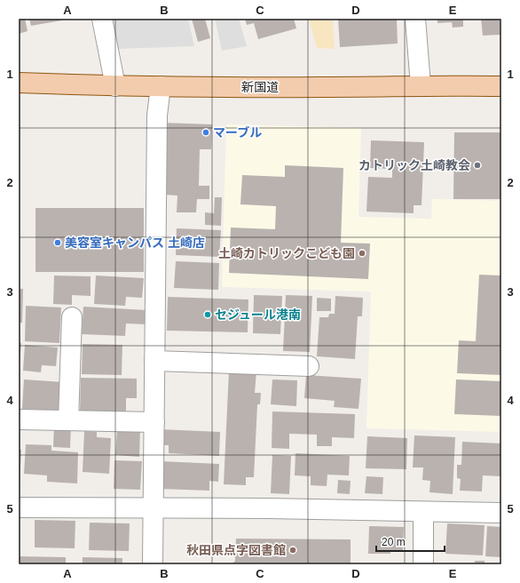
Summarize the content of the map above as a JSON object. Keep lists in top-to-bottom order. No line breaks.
{"streets":{"main road":["新国道"]},"places":["マーブル","カトリック土崎教会","美容室キャンパス 土崎店","土崎カトリックこども園","セジュール港南","秋田県点字図書館"],"scale_bar":"20 m","grid":{"columns":["A","B","C","D","E"],"rows":["1","2","3","4","5"]}}
